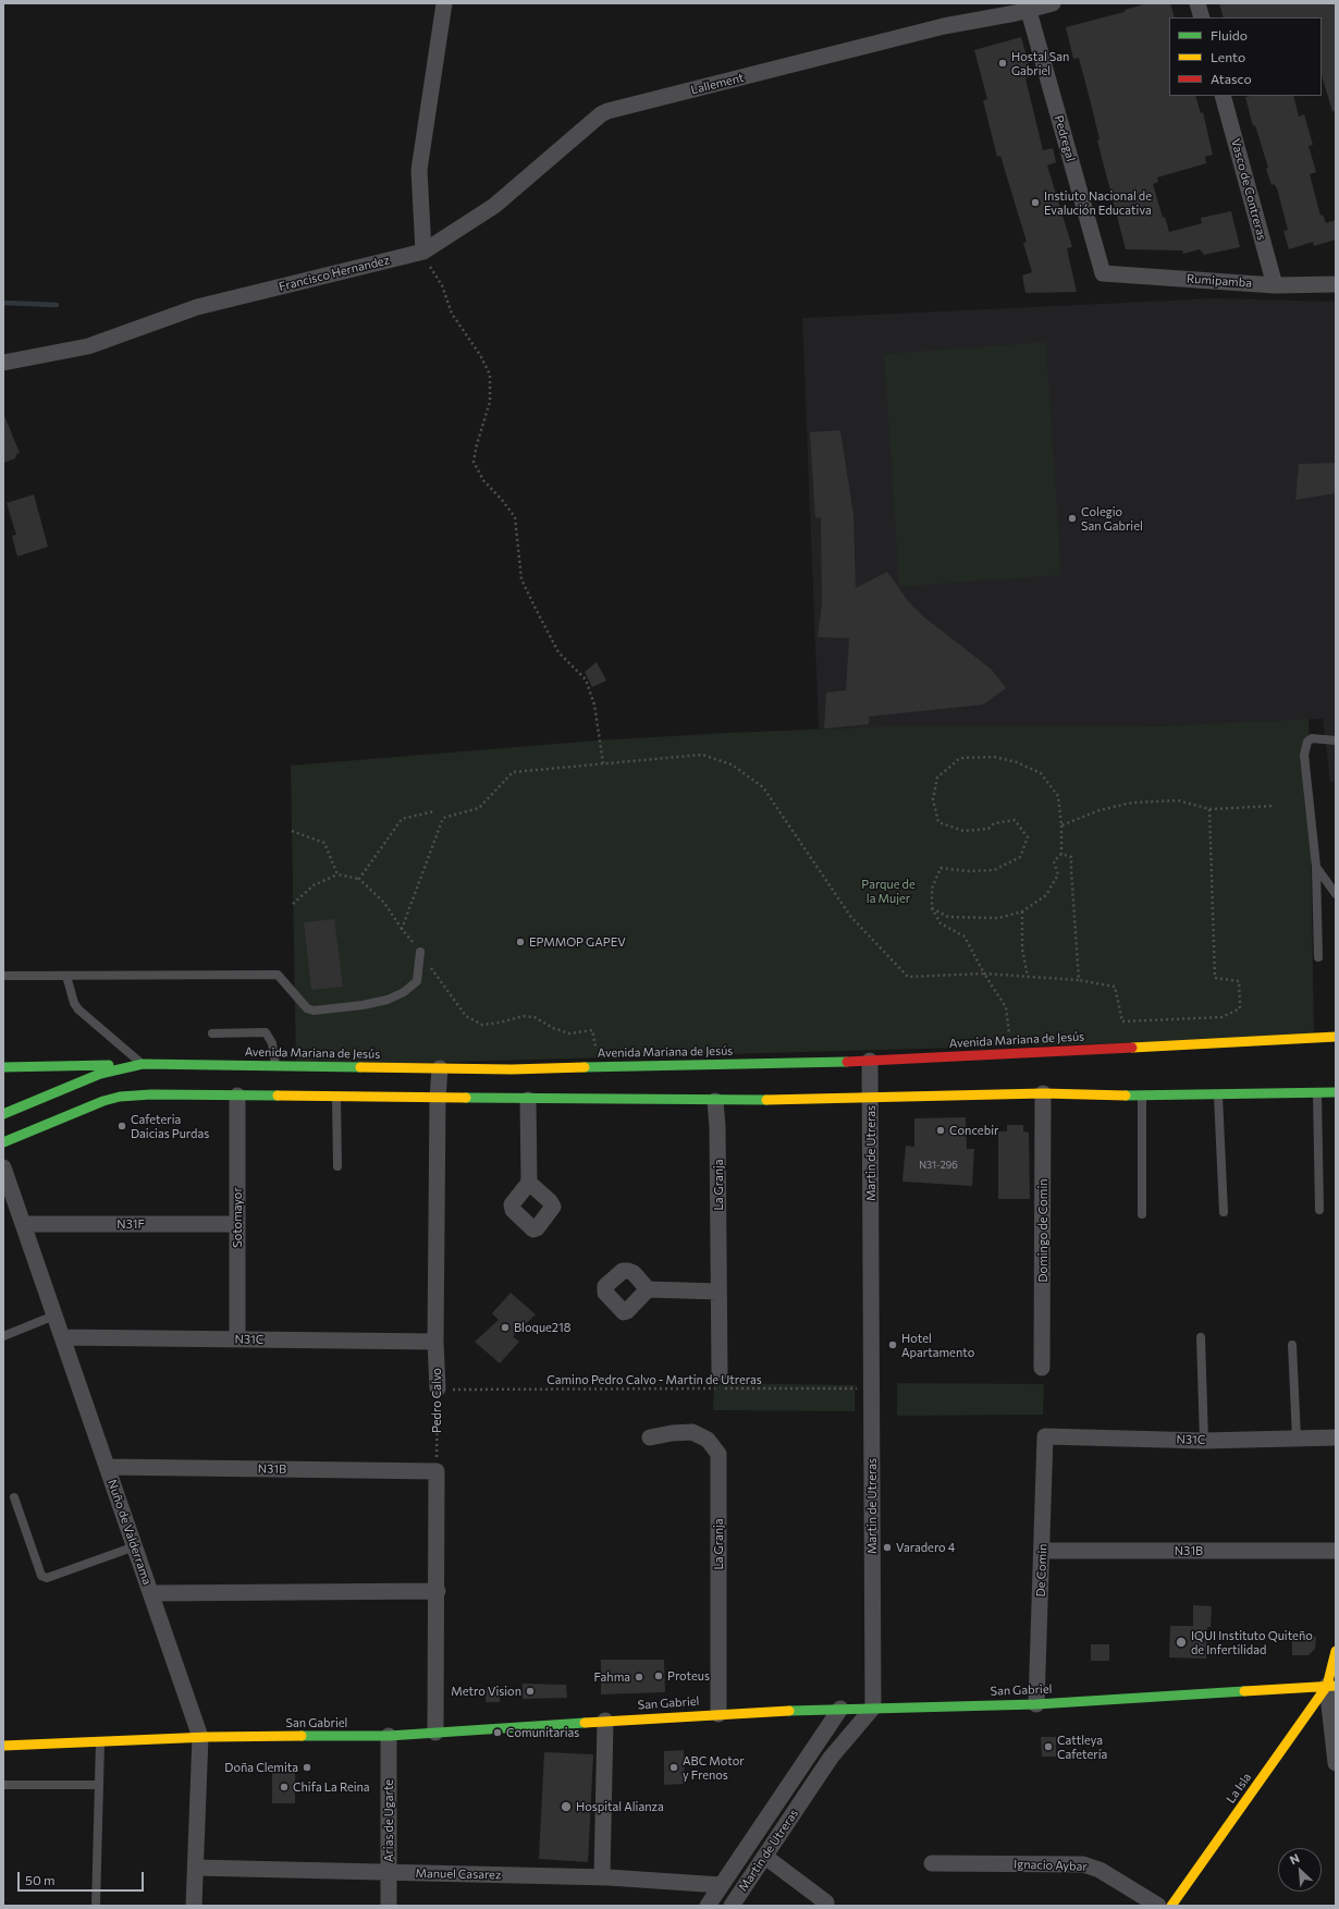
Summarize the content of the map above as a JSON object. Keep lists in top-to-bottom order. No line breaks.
{"streets":{"main road":["Avenida Mariana de Jesús","San Gabriel","La Isla"],"street":["Lallement","Pedregal","Vasco de Contreras","Francisco Hernandez","Rumipamba","Martin de Utreras","La Granja","Sotomayor","N31F","Domingo de Comin","N31C","Pedro Calvo","N31B","Nuño de Valderrama","De Comin","Arias de Ugarte","Ignacio Aybar","Manuel Casarez"],"path":["Camino Pedro Calvo - Martin de Utreras"]},"crossings":[["Lallement","Pedregal"],["Lallement","Francisco Hernandez"],["Pedregal","Rumipamba"],["Vasco de Contreras","Rumipamba"],["Avenida Mariana de Jesús","Martin de Utreras"],["Avenida Mariana de Jesús","Pedro Calvo"],["Martin de Utreras","Camino Pedro Calvo - Martin de Utreras"],["Martin de Utreras","San Gabriel"],["Martin de Utreras","Manuel Casarez"],["La Granja","San Gabriel"],["Sotomayor","N31F"],["Sotomayor","N31C"],["N31F","Nuño de Valderrama"],["N31C","Pedro Calvo"],["N31C","Nuño de Valderrama"],["N31C","De Comin"],["Camino Pedro Calvo - Martin de Utreras","Pedro Calvo"],["Pedro Calvo","N31B"],["N31B","Nuño de Valderrama"],["N31B","De Comin"],["Nuño de Valderrama","San Gabriel"],["Nuño de Valderrama","Manuel Casarez"],["De Comin","San Gabriel"],["San Gabriel","La Isla"],["San Gabriel","Arias de Ugarte"],["Arias de Ugarte","Manuel Casarez"]],"parks":["Parque de la Mujer"],"places":["Hostal San Gabriel","Instiuto Nacional de Evalución Educativa","Colegio San Gabriel","EPMMOP GAPEV","Cafeteria Daicias Purdas","Concebir","Bloque218","Hotel Apartamento","Varadero 4","IQUI Instituto Quiteño de Infertilidad","Proteus","Fahma","Metro Vision","Comunitarias","Cattleya Cafetería","Doña Clemita","ABC Motor y Frenos","Chifa La Reina","Hospital Alianza"],"house_numbers":["N31-296"],"legend":["Fluido","Lento","Atasco"],"scale_bar":"50 m","north":"top left"}
